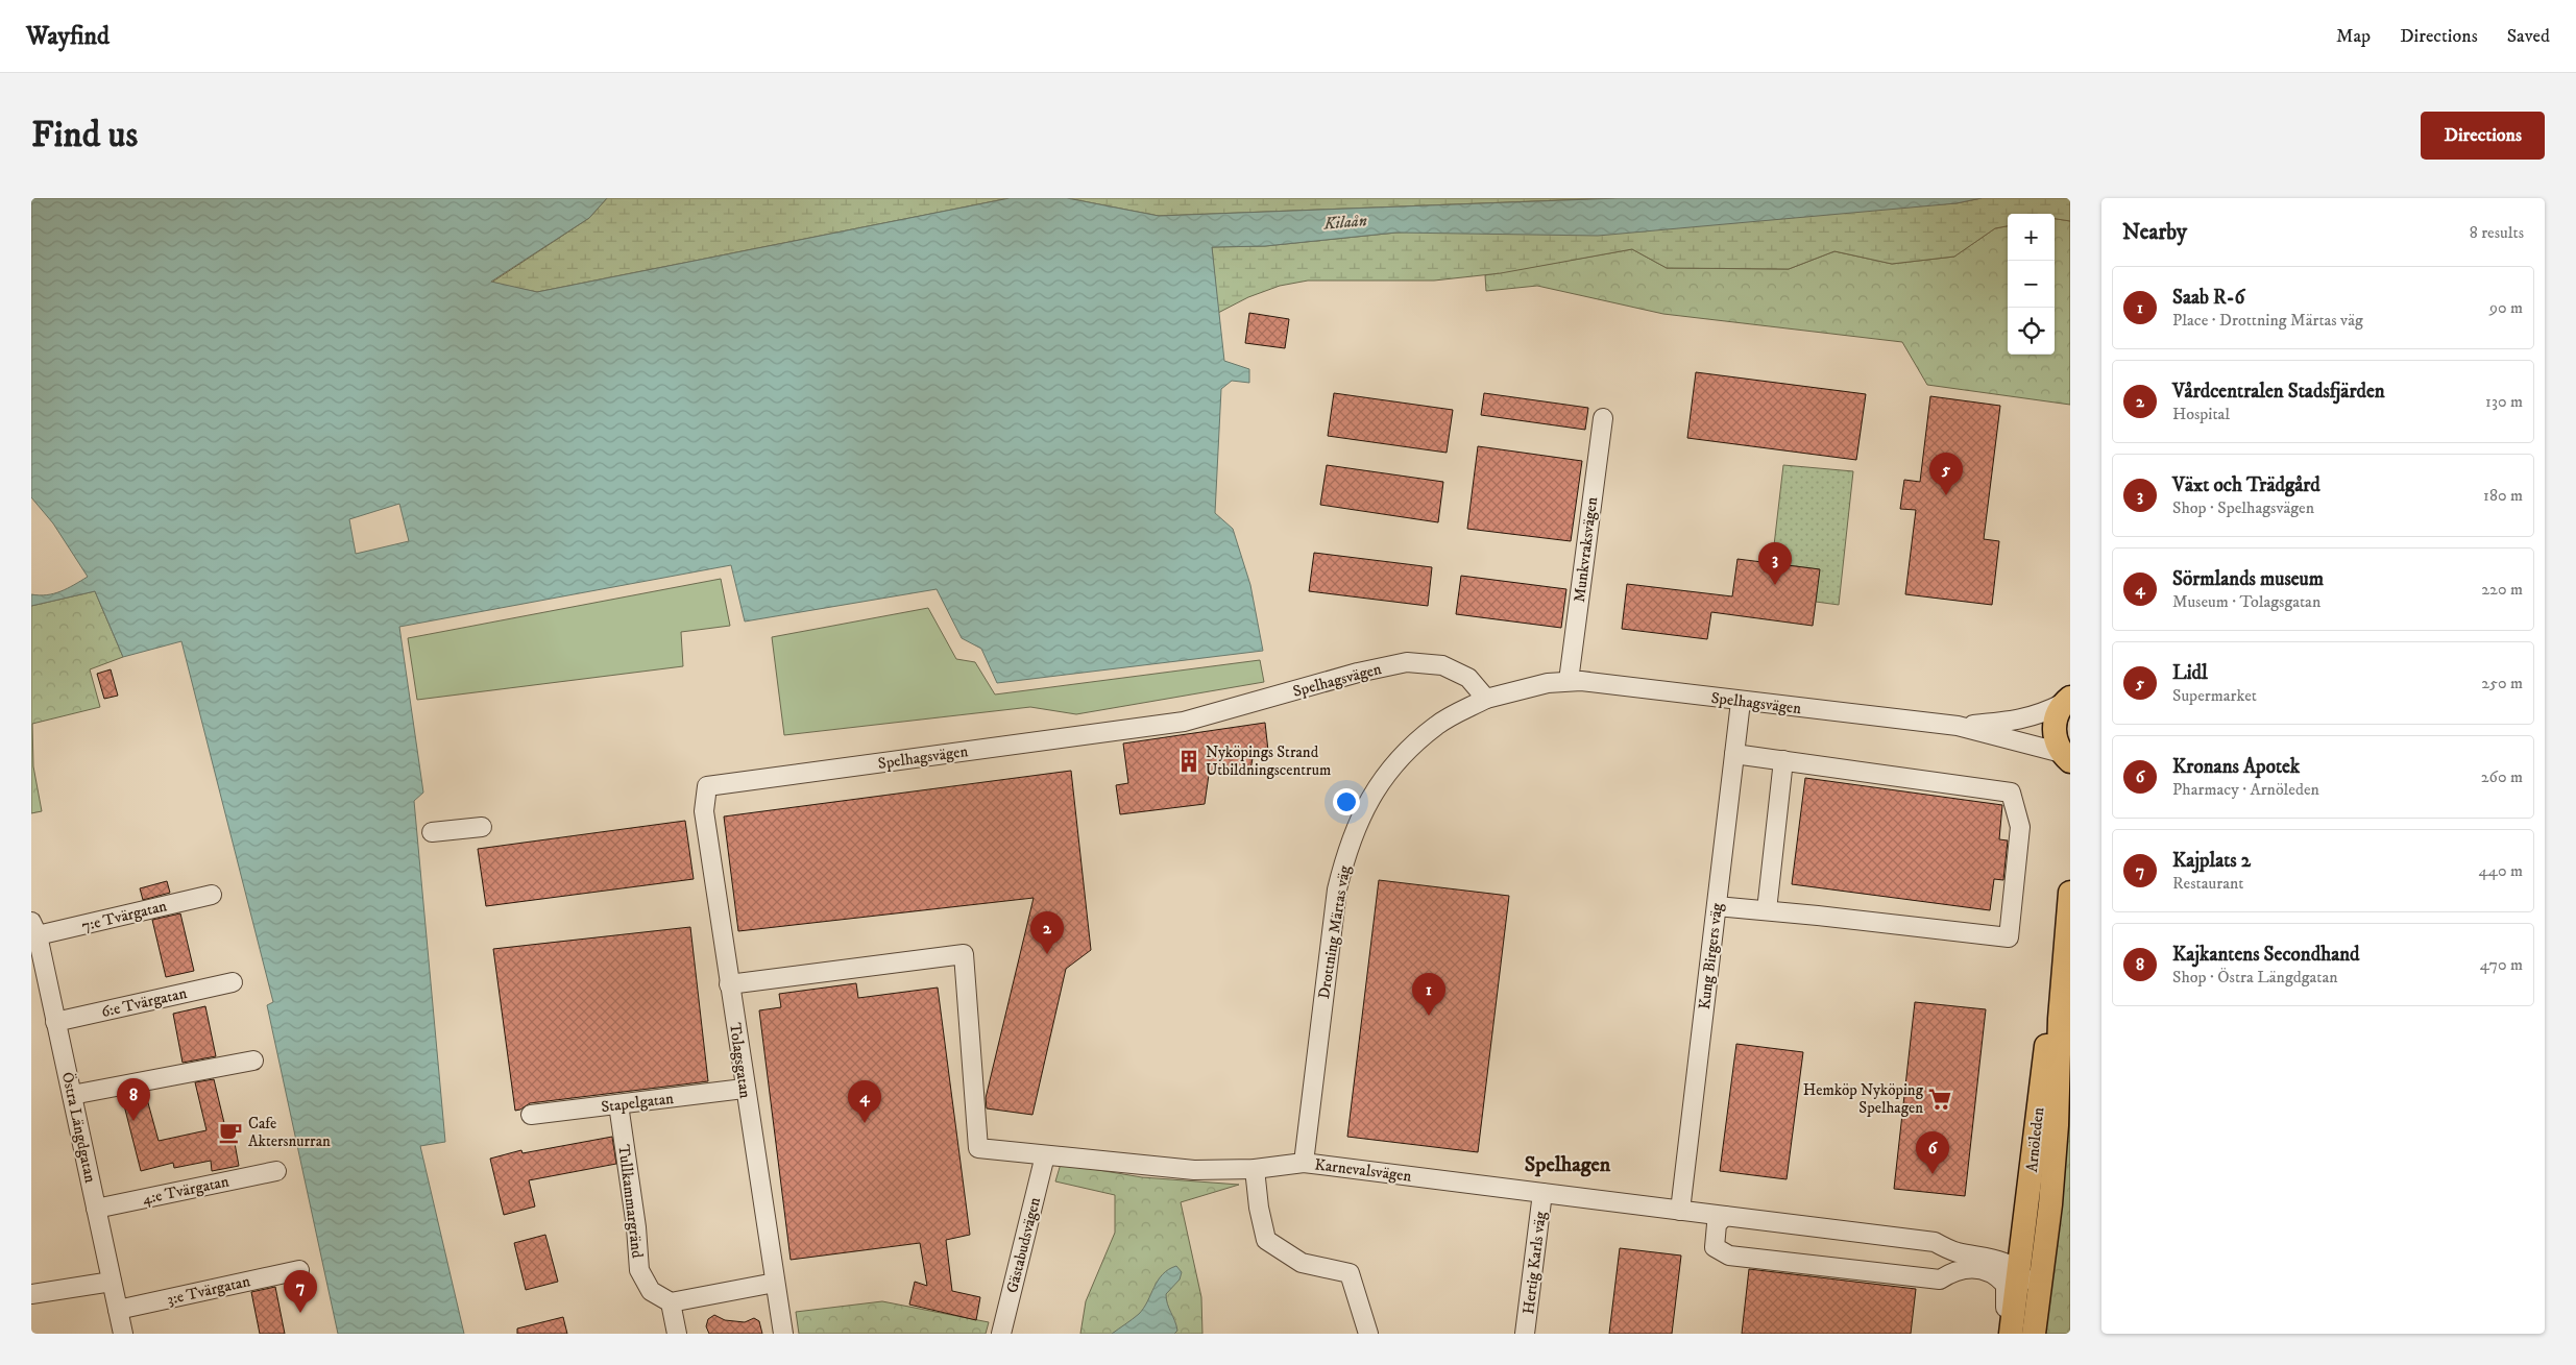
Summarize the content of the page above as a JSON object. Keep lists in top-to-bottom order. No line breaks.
{"streets":{"main road":["Arnöleden"],"street":["Munkvraksvägen","Spelhagsvägen","7:e Tvärgatan","Drottning Märtas väg","Kung Birgers väg","6:e Tvärgatan","Tolagsgatan","Stapelgatan","Östra Längdgatan","Karnevalsvägen","4:e Tvärgatan","Tullkammargränd","Gästabudsvägen","Hertig Karls väg","3:e Tvärgatan"]},"crossings":[["Munkvraksvägen","Spelhagsvägen"],["Spelhagsvägen","Drottning Märtas väg"],["Spelhagsvägen","Kung Birgers väg"],["Spelhagsvägen","Tolagsgatan"],["7:e Tvärgatan","Östra Längdgatan"],["Drottning Märtas väg","Karnevalsvägen"],["Kung Birgers väg","Karnevalsvägen"],["6:e Tvärgatan","Östra Längdgatan"],["Tolagsgatan","Stapelgatan"],["Tolagsgatan","Karnevalsvägen"],["Stapelgatan","Tullkammargränd"],["Östra Längdgatan","4:e Tvärgatan"],["Östra Längdgatan","3:e Tvärgatan"],["Arnöleden","Karnevalsvägen"],["Karnevalsvägen","Gästabudsvägen"],["Karnevalsvägen","Hertig Karls väg"]],"districts":["Spelhagen"],"water":["Kilaån"],"places":{"building":["Nyköpings Strand Utbildningscentrum"],"supermarket":["Hemköp Nyköping Spelhagen"],"cafe":["Cafe Aktersnurran"]},"page":{"header":"Wayfind","nav":["Map","Directions","Saved"],"buttons":"Directions","title":"Find us","heading":["Nearby","8 results"],"map_buttons":["+","−"],"list":[{"mark":"1","name":"Saab R-6","note":"Place · Drottning Märtas väg","value":"90 m"},{"mark":"2","name":"Vårdcentralen Stadsfjärden","note":"Hospital","value":"130 m"},{"mark":"3","name":"Växt och Trädgård","note":"Shop · Spelhagsvägen","value":"180 m"},{"mark":"4","name":"Sörmlands museum","note":"Museum · Tolagsgatan","value":"220 m"},{"mark":"5","name":"Lidl","note":"Supermarket","value":"250 m"},{"mark":"6","name":"Kronans Apotek","note":"Pharmacy · Arnöleden","value":"260 m"},{"mark":"7","name":"Kajplats 2","note":"Restaurant","value":"440 m"},{"mark":"8","name":"Kajkantens Secondhand","note":"Shop · Östra Längdgatan","value":"470 m"}],"pins":["5","3","2","1","8","4","6","7"]}}
